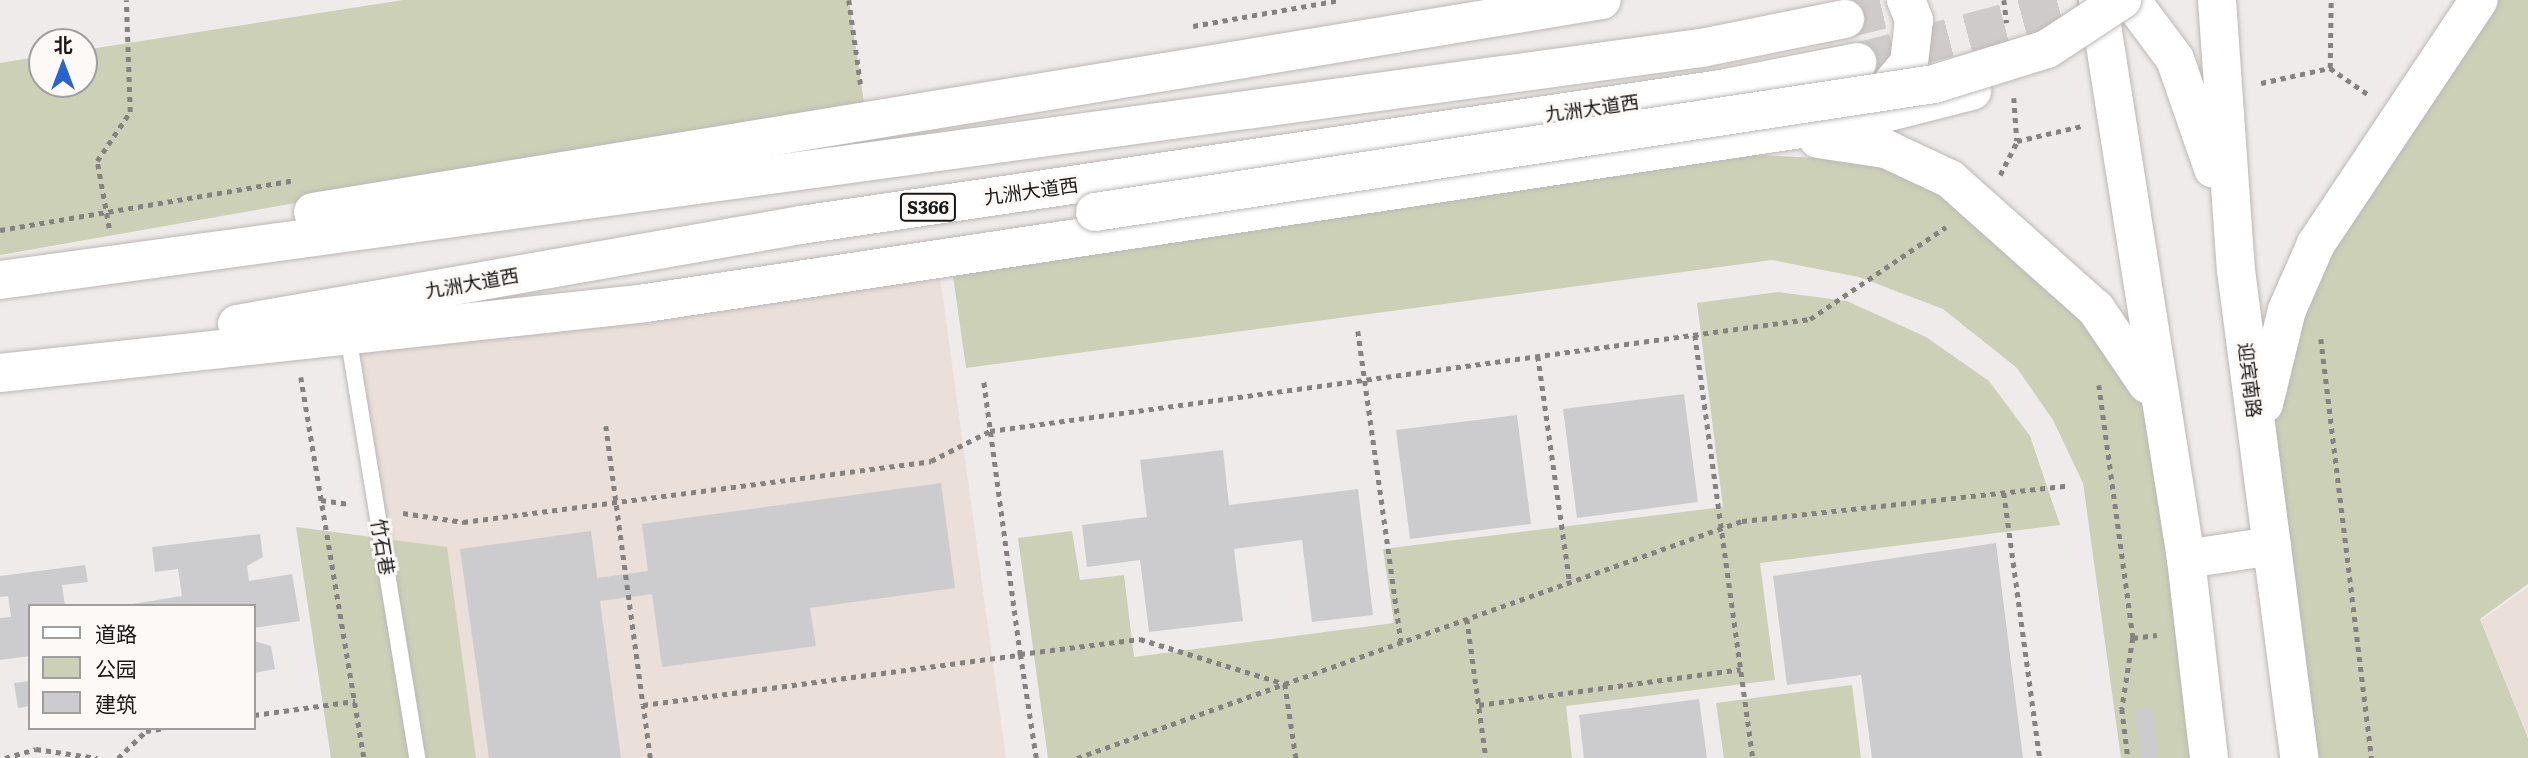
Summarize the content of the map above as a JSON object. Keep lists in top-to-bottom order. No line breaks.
{"streets":{"main road":["九洲大道西","S366","迎宾南路"],"lane":["竹石巷"]},"legend":["道路","公园","建筑"],"north":"top"}
